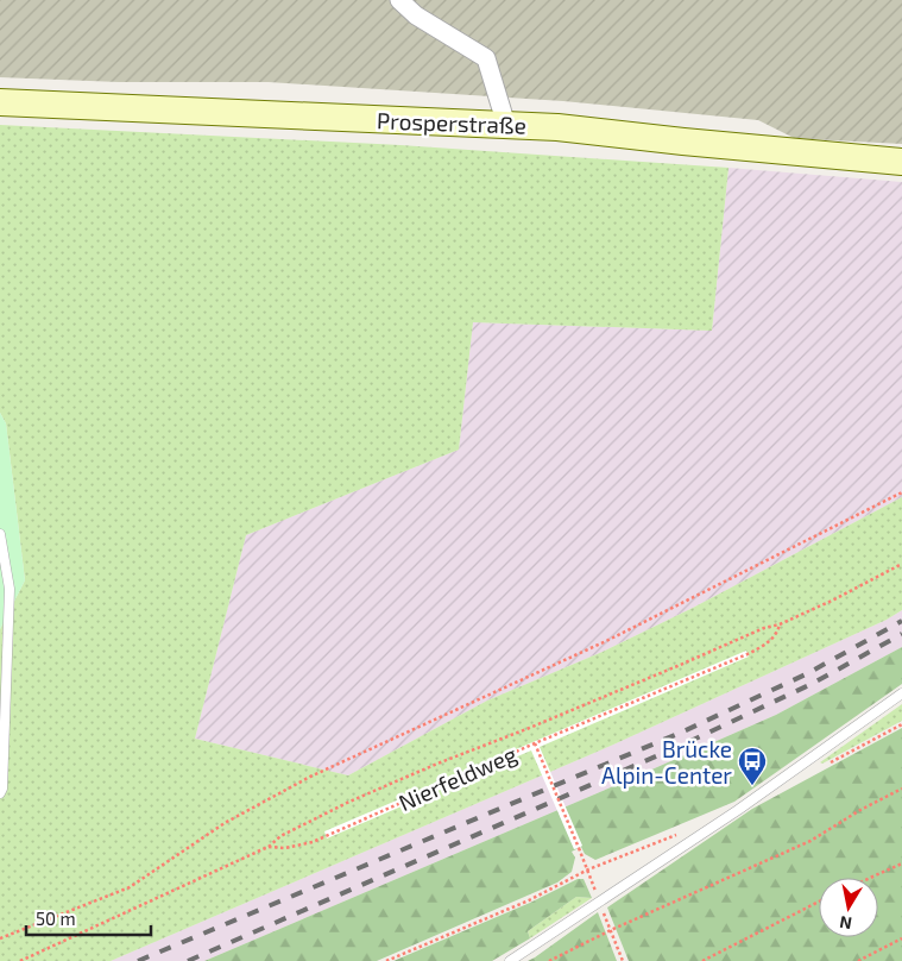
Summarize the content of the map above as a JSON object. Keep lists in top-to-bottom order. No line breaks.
{"streets":{"main road":["Prosperstraße"],"path":["Nierfeldweg"]},"places":{"bus stop":["Brücke Alpin-Center"]},"scale_bar":"50 m","north":"bottom"}
